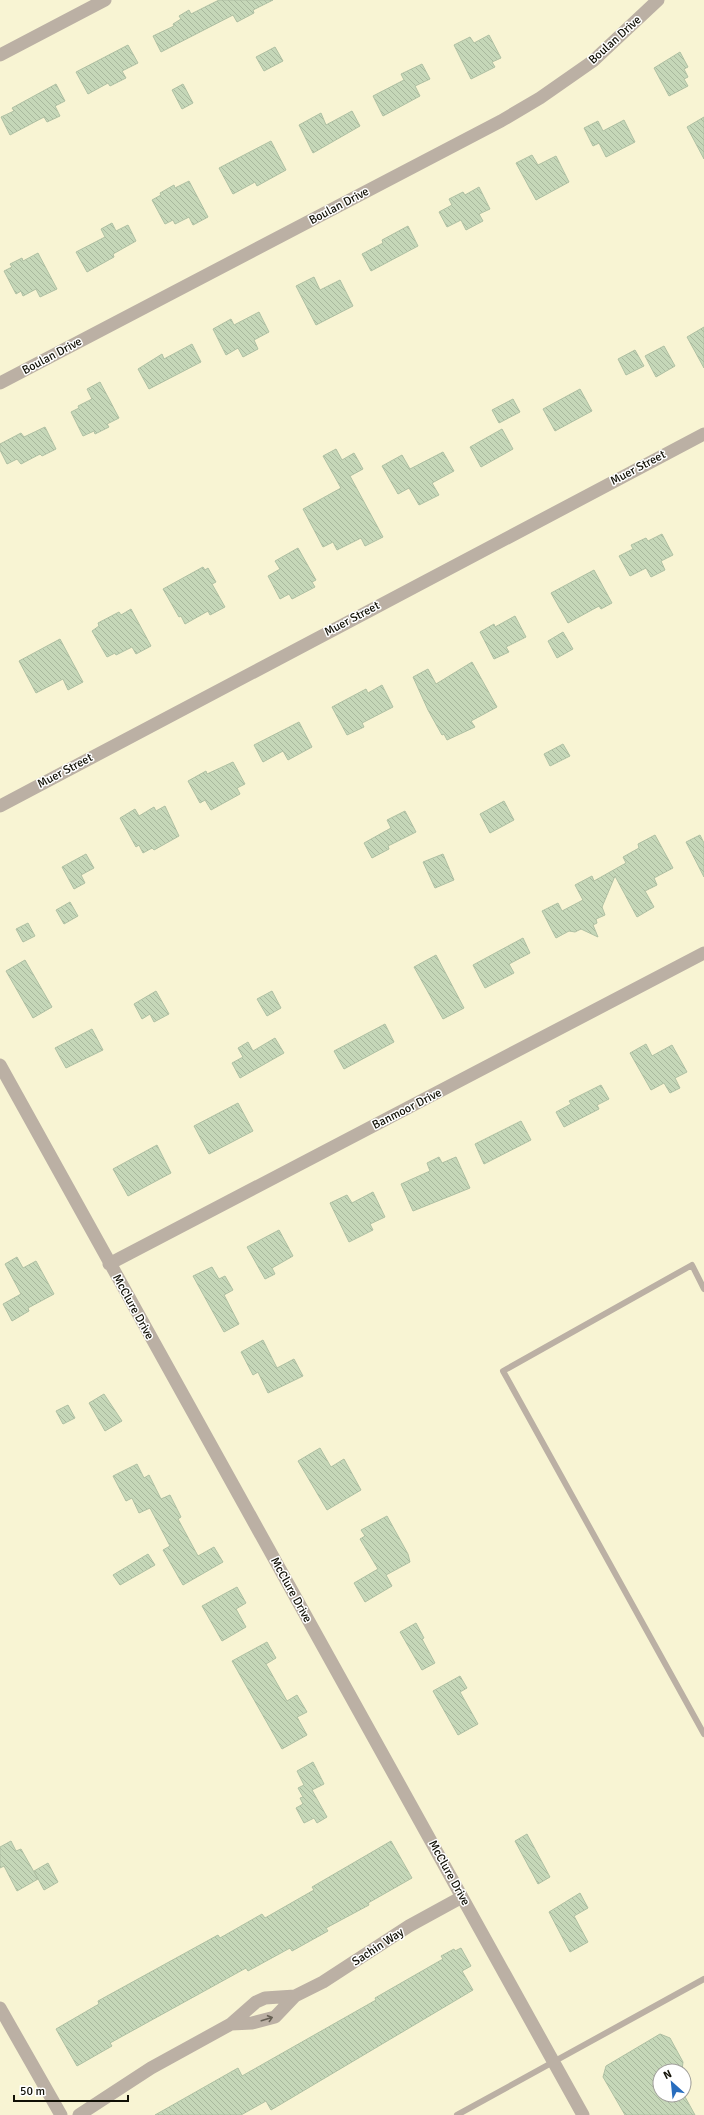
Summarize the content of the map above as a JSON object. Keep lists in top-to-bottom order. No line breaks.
{"streets":{"street":["Boulan Drive","Muer Street","Banmoor Drive","McClure Drive","Sachin Way"]},"crossings":[["Banmoor Drive","McClure Drive"],["McClure Drive","Sachin Way"]],"scale_bar":"50 m","north":"top left"}
